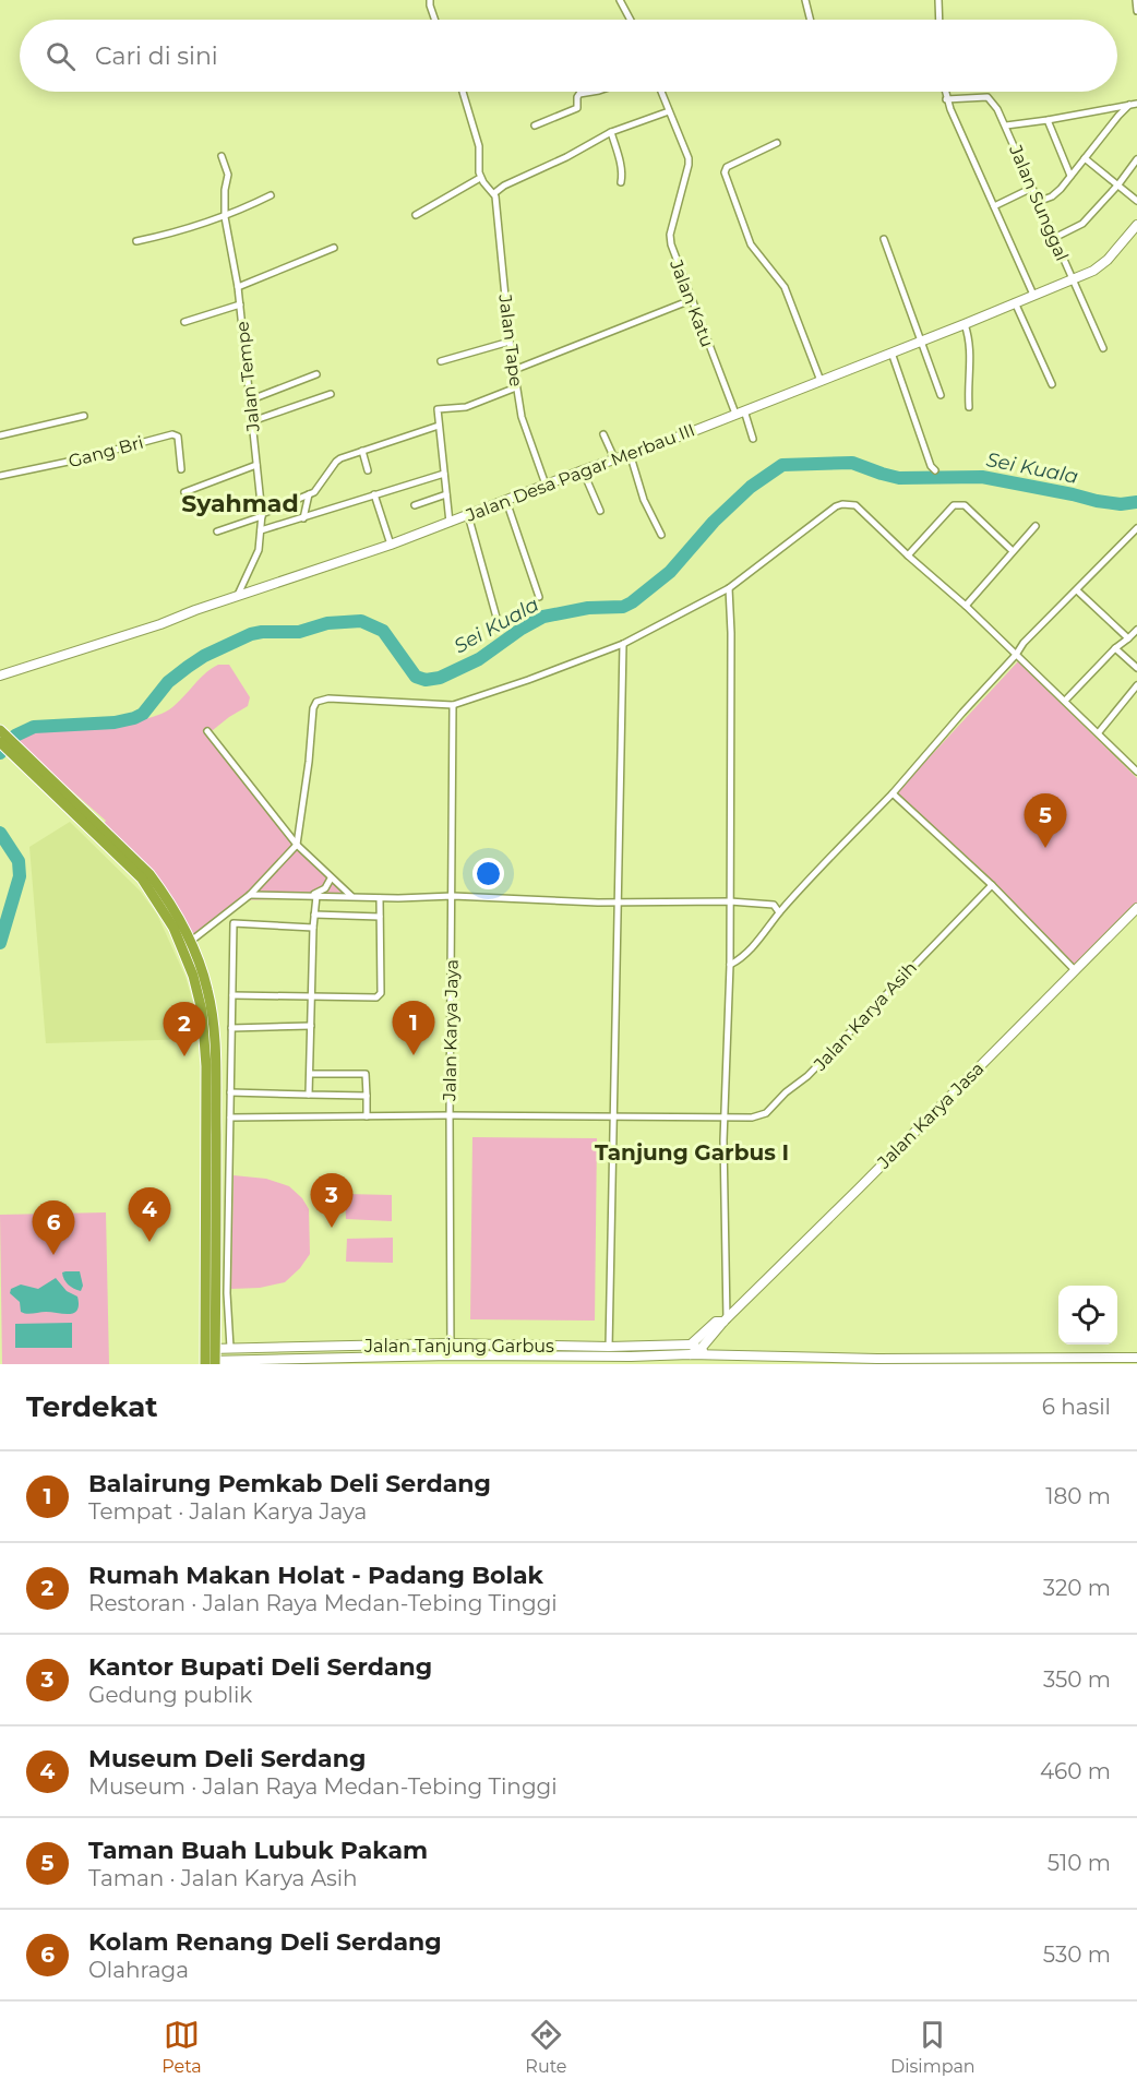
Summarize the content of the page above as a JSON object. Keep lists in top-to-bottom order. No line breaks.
{"streets":{"street":["Jalan Sunggal","Jalan Katu","Jalan Tape","Jalan Tempe","Gang Bri","Jalan Desa Pagar Merbau III","Jalan Karya Asih","Jalan Karya Jaya","Jalan Karya Jasa","Jalan Tanjung Garbus"]},"crossings":[["Jalan Sunggal","Jalan Desa Pagar Merbau III"],["Jalan Katu","Jalan Desa Pagar Merbau III"],["Jalan Tape","Jalan Desa Pagar Merbau III"],["Jalan Tempe","Jalan Desa Pagar Merbau III"],["Jalan Karya Asih","Jalan Karya Jaya"],["Jalan Karya Jaya","Jalan Tanjung Garbus"],["Jalan Karya Jasa","Jalan Tanjung Garbus"]],"districts":["Syahmad","Tanjung Garbus I"],"water":["Sei Kuala"],"page":{"search":"Cari di sini","pins":["5","1","2","3","4","6"],"heading":["Terdekat","6 hasil"],"list":[{"mark":"1","name":"Balairung Pemkab Deli Serdang","note":"Tempat · Jalan Karya Jaya","value":"180 m"},{"mark":"2","name":"Rumah Makan Holat - Padang Bolak","note":"Restoran · Jalan Raya Medan-Tebing Tinggi","value":"320 m"},{"mark":"3","name":"Kantor Bupati Deli Serdang","note":"Gedung publik","value":"350 m"},{"mark":"4","name":"Museum Deli Serdang","note":"Museum · Jalan Raya Medan-Tebing Tinggi","value":"460 m"},{"mark":"5","name":"Taman Buah Lubuk Pakam","note":"Taman · Jalan Karya Asih","value":"510 m"},{"mark":"6","name":"Kolam Renang Deli Serdang","note":"Olahraga","value":"530 m"}],"nav":["Peta","Rute","Disimpan"]}}
